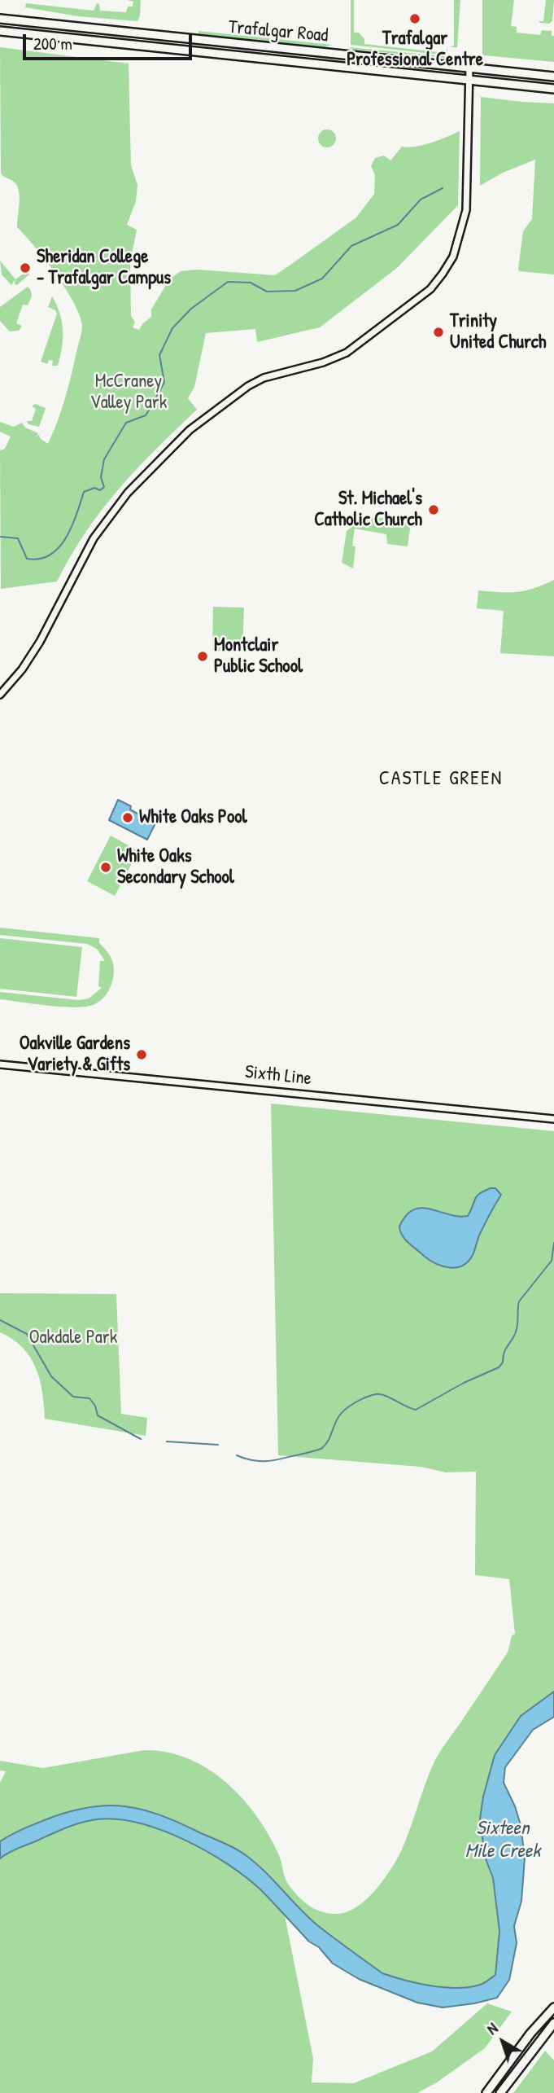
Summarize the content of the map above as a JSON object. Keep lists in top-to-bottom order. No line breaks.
{"streets":{"main road":["Trafalgar Road"],"street":["Sixth Line"]},"districts":["CASTLE GREEN"],"water":["Sixteen Mile Creek"],"parks":["McCraney Valley Park","Oakdale Park"],"places":["Trafalgar Professional Centre","Sheridan College - Trafalgar Campus","Trinity United Church","St. Michael's Catholic Church","Montclair Public School","White Oaks Pool","White Oaks Secondary School","Oakville Gardens Variety & Gifts"],"scale_bar":"200 m","north":"top left"}
